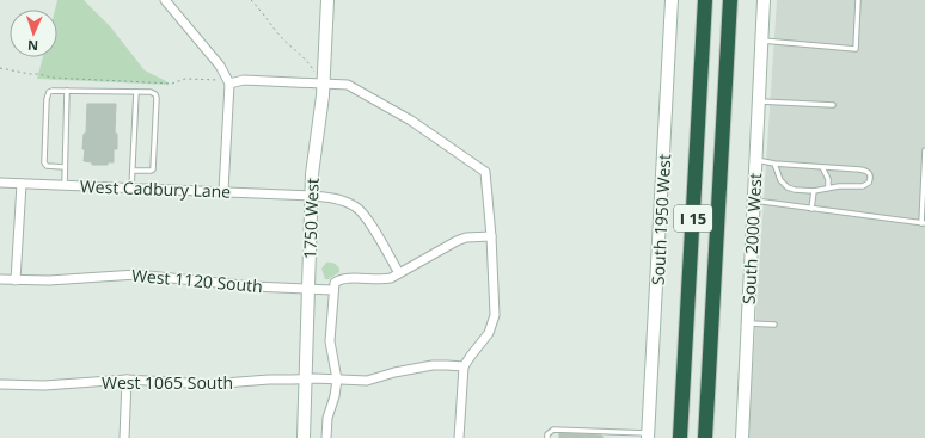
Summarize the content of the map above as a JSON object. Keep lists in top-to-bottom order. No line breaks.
{"streets":{"highway":["I 15"],"street":["West Cadbury Lane","1750 West","South 1950 West","South 2000 West","West 1120 South","West 1065 South"]},"crossings":[["West Cadbury Lane","1750 West"],["1750 West","West 1120 South"],["1750 West","West 1065 South"]],"north":"bottom"}
